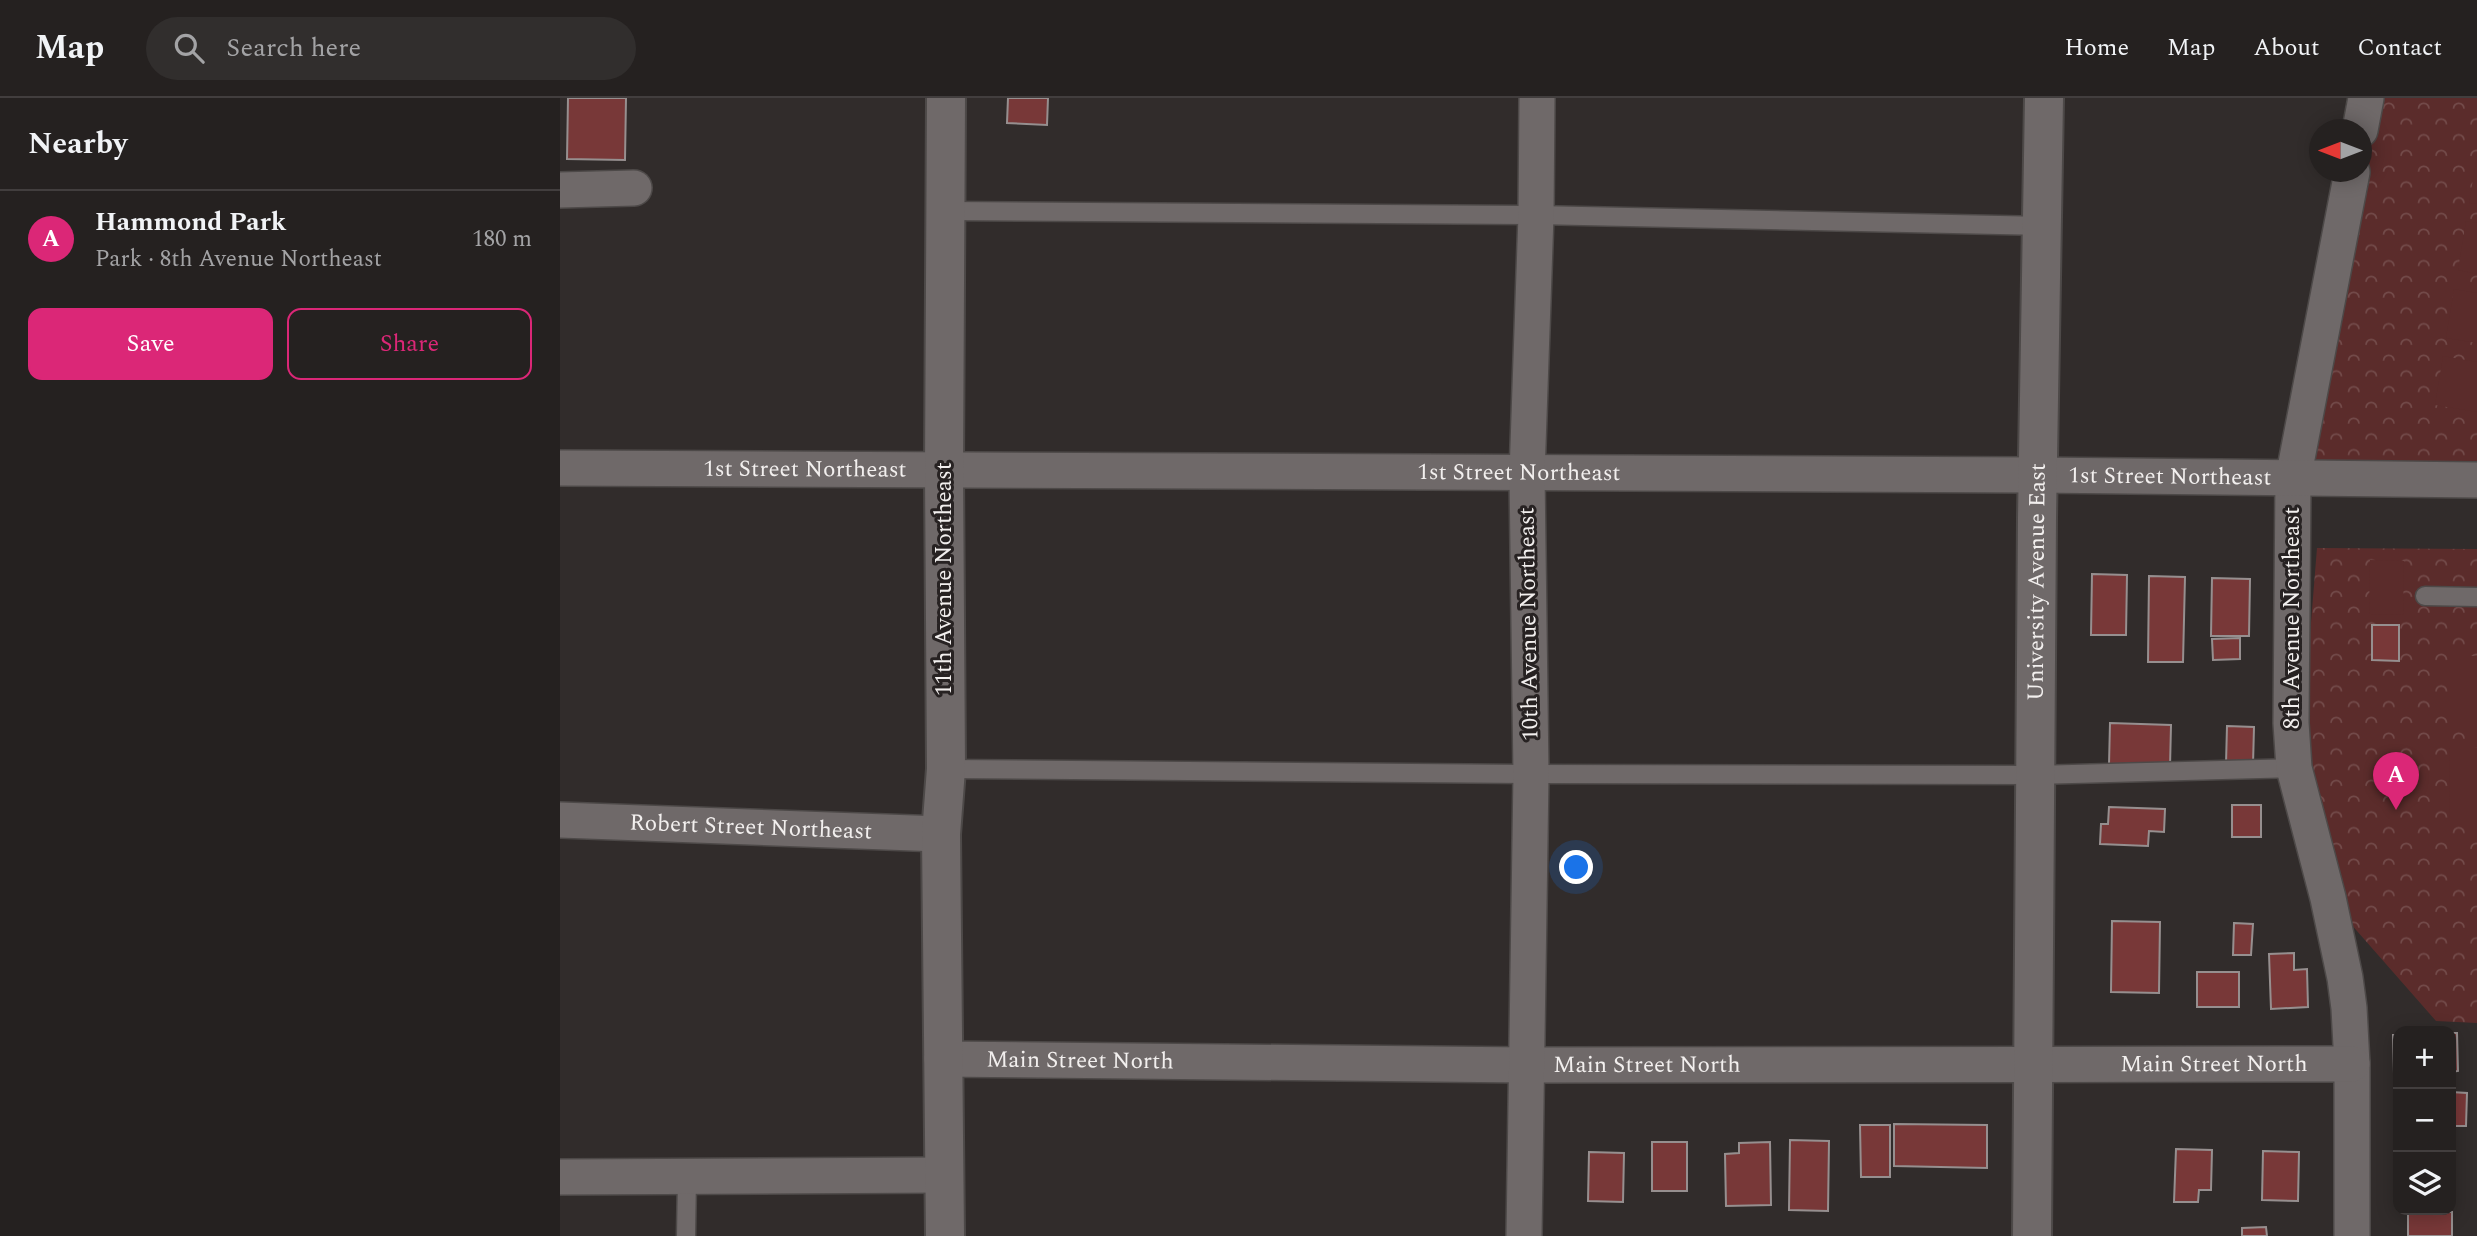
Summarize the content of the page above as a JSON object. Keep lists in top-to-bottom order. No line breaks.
{"streets":{"street":["1st Street Northeast","11th Avenue Northeast","University Avenue East","8th Avenue Northeast","10th Avenue Northeast","Robert Street Northeast","Main Street North"]},"crossings":[["1st Street Northeast","11th Avenue Northeast"],["1st Street Northeast","University Avenue East"],["1st Street Northeast","8th Avenue Northeast"],["1st Street Northeast","10th Avenue Northeast"],["11th Avenue Northeast","Robert Street Northeast"],["11th Avenue Northeast","Main Street North"],["University Avenue East","Main Street North"],["8th Avenue Northeast","Main Street North"],["10th Avenue Northeast","Main Street North"]],"north":"left","page":{"header":"Map","search":"Search here","nav":["Home","Map","About","Contact"],"heading":"Nearby","list":[{"mark":"A","name":"Hammond Park","note":"Park · 8th Avenue Northeast","value":"180 m"}],"buttons":["Save","Share"],"pins":"A","map_buttons":["+","−"]}}
